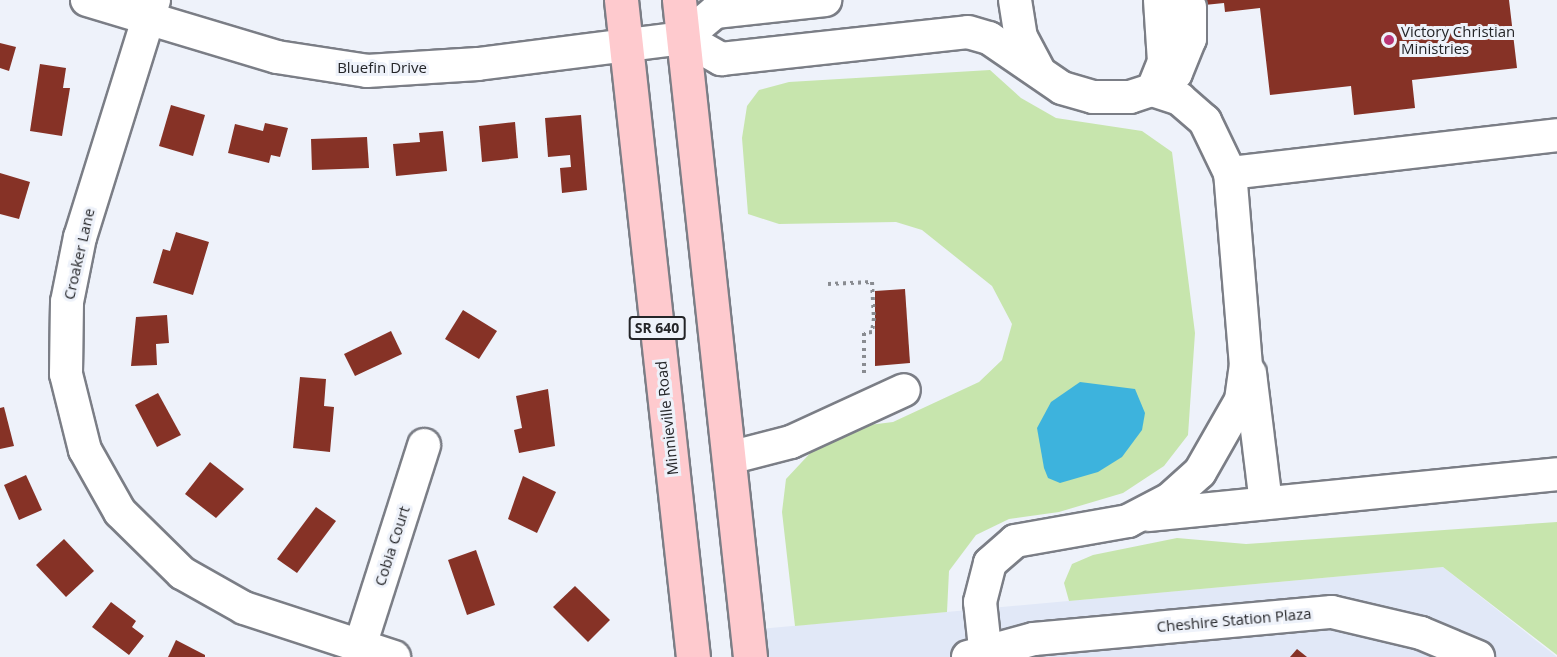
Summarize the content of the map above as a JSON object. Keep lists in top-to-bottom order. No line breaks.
{"streets":{"main road":["SR 640","Minnieville Road"],"street":["Bluefin Drive","Croaker Lane","Cobia Court","Cheshire Station Plaza"]},"crossings":[["Bluefin Drive","Croaker Lane"],["Bluefin Drive","Minnieville Road"],["Croaker Lane","Cobia Court"]],"places":["Victory Christian Ministries"]}
